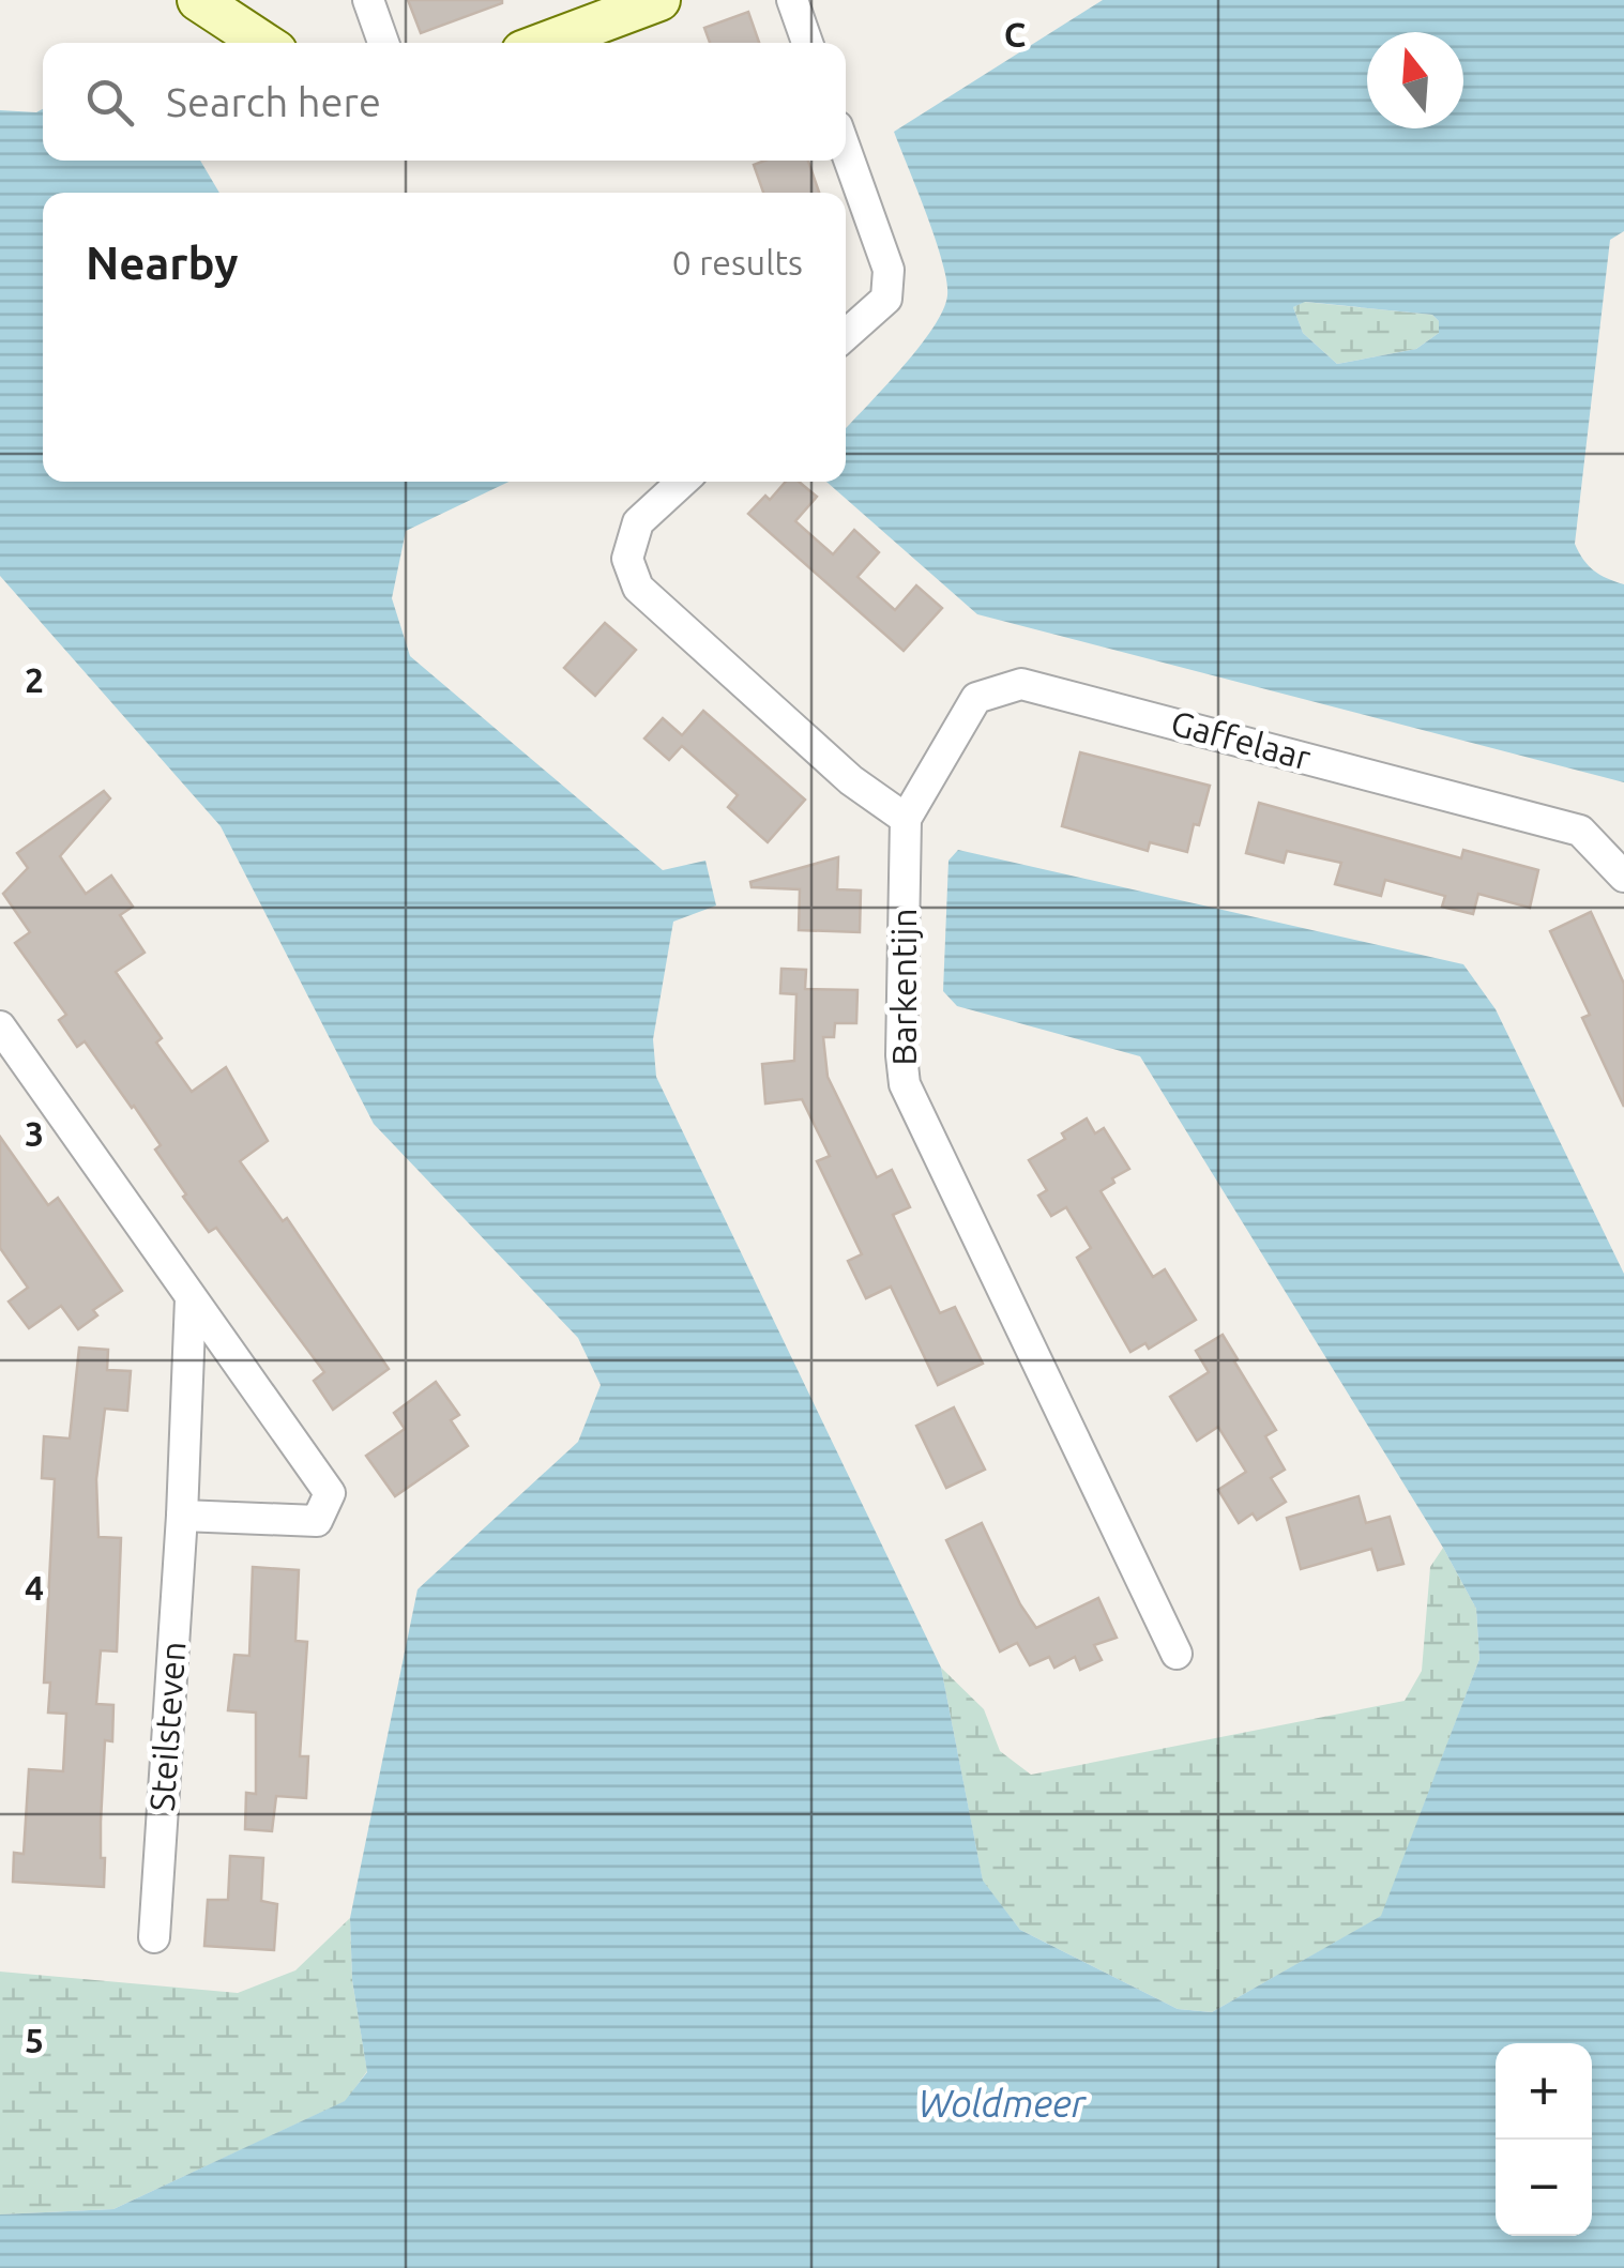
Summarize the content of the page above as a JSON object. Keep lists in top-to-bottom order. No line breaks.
{"streets":{"street":["Gaffelaar","Barkentijn","Steilsteven"]},"crossings":[["Gaffelaar","Barkentijn"]],"water":["Woldmeer"],"north":"top","page":{"search":"Search here","heading":["Nearby","0 results"],"map_buttons":["+","−"]},"grid":{"columns":["C"],"rows":["2","3","4","5"]}}
